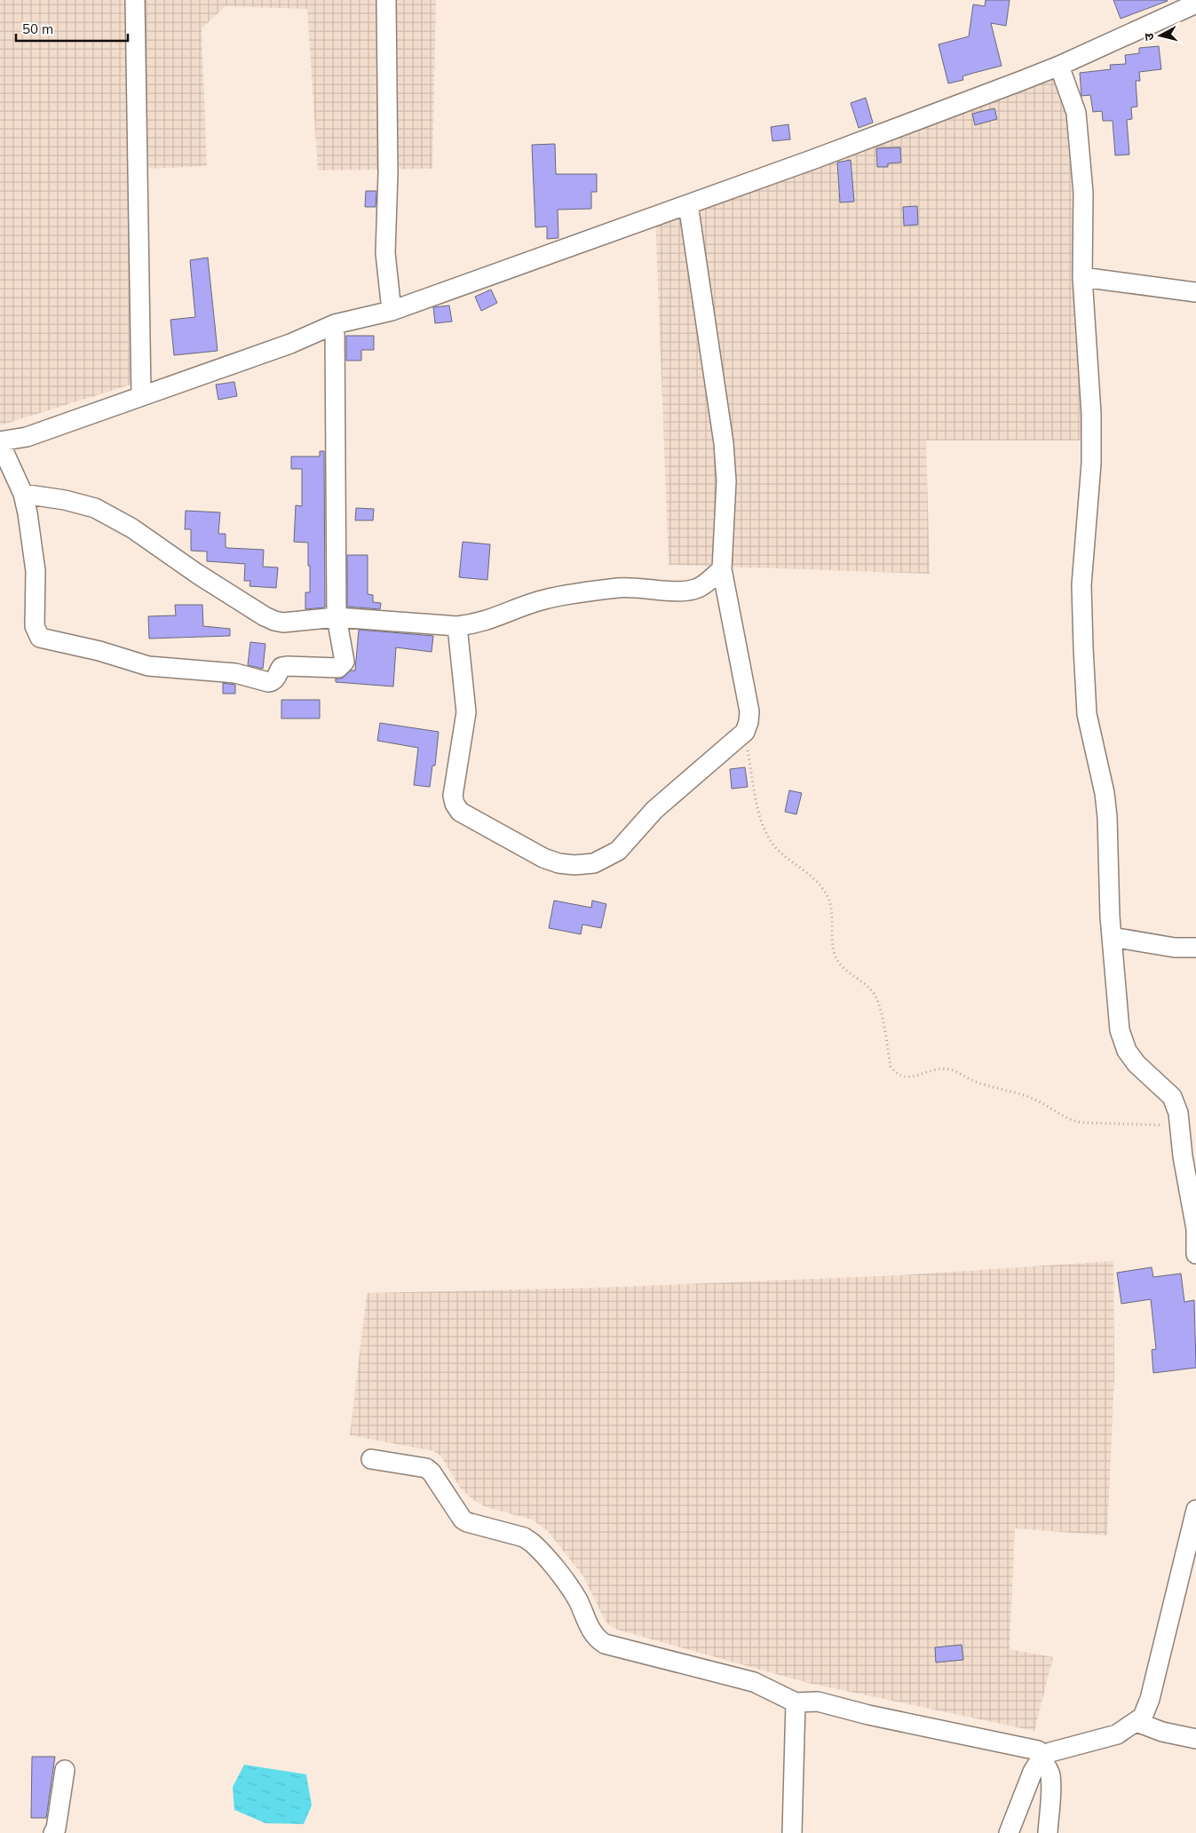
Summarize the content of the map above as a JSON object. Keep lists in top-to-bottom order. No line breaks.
{"scale_bar":"50 m","north":"left"}
